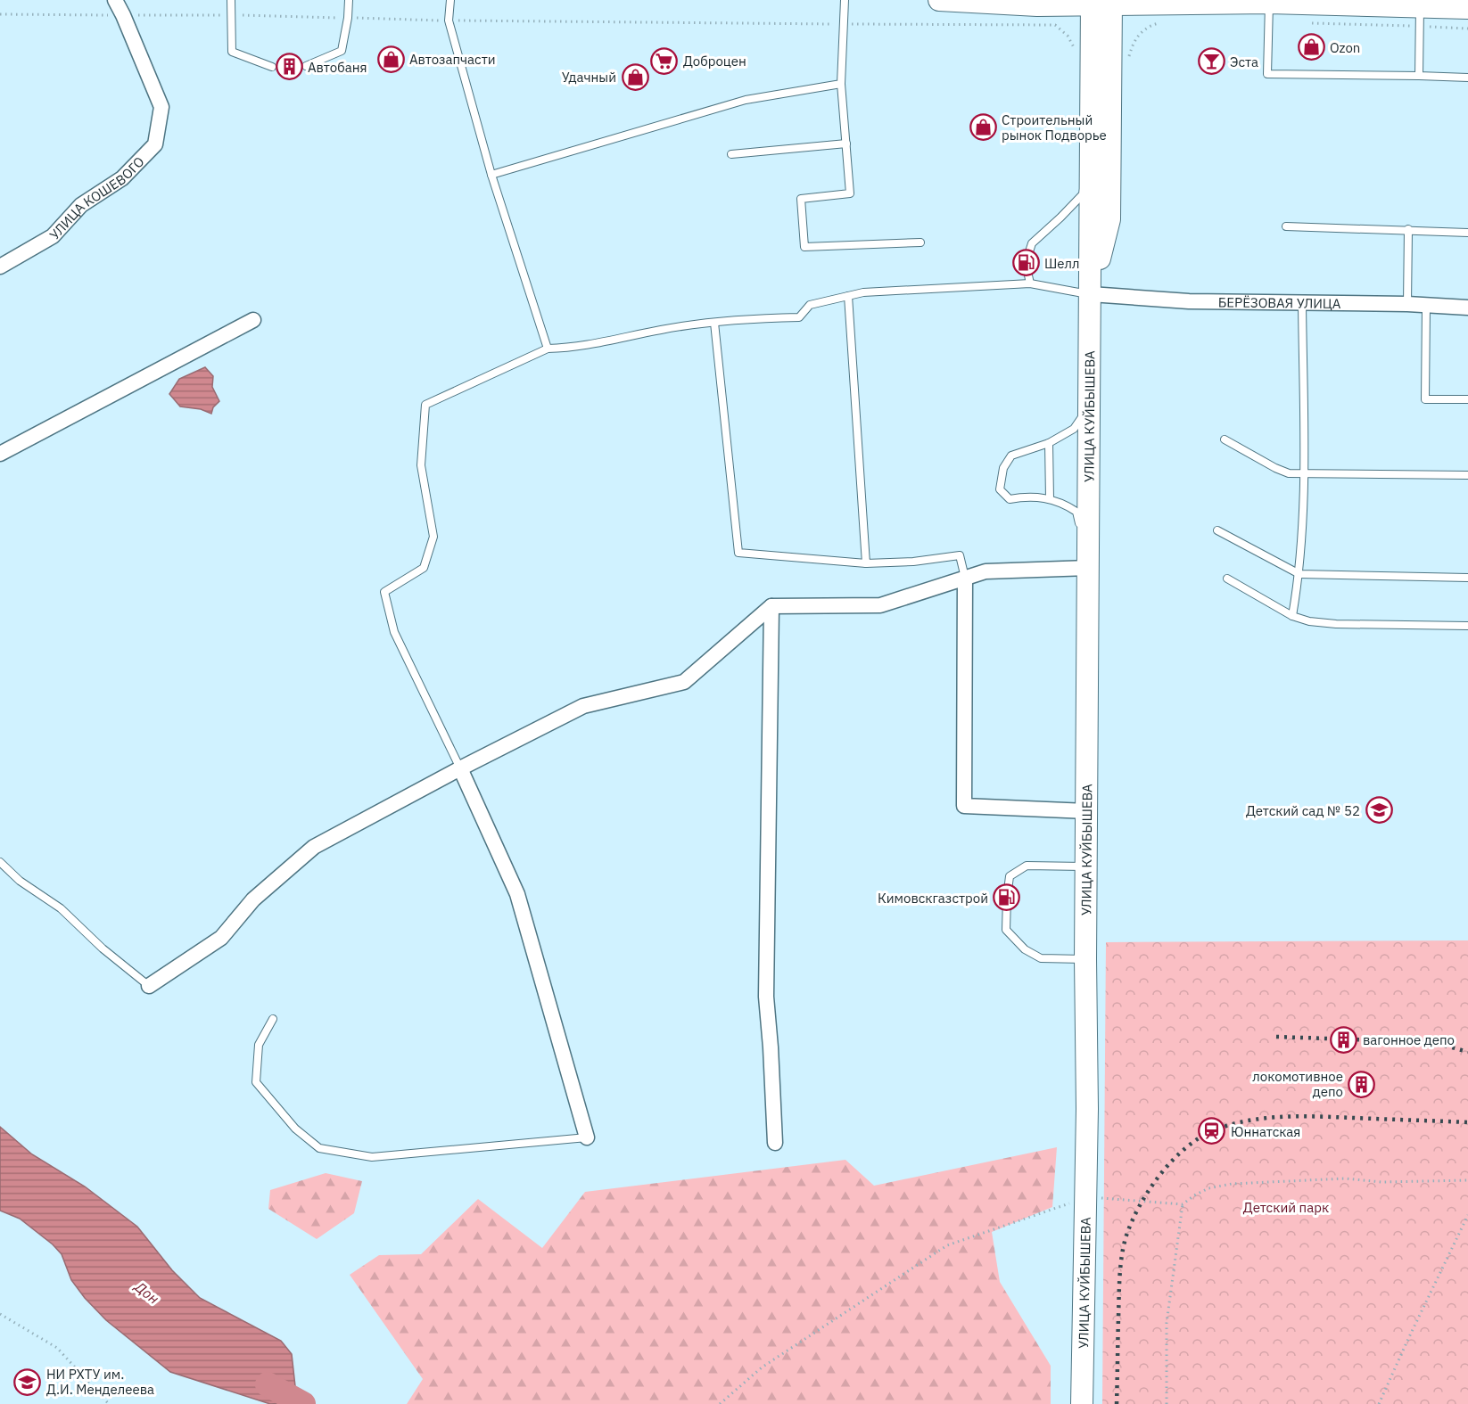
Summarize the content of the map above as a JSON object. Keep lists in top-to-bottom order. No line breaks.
{"streets":{"main road":["УЛИЦА КУЙБЫШЕВА"],"street":["УЛИЦА КОШЕВОГО","БЕРЁЗОВАЯ УЛИЦА"]},"crossings":[["БЕРЁЗОВАЯ УЛИЦА","УЛИЦА КУЙБЫШЕВА"]],"water":["Дон"],"parks":["Детский парк"],"places":{"shop":["Ozon","Автозапчасти","Удачный","Строительный рынок Подворье"],"supermarket":["Доброцен"],"bar":["Эста"],"building":["Автобаня","вагонное депо","локомотивное депо"],"fuel station":["Шелл","Кимовскгазстрой"],"school or university":["Детский сад № 52","НИ РХТУ им. Д.И. Менделеева"],"station":["Юннатская"]}}
